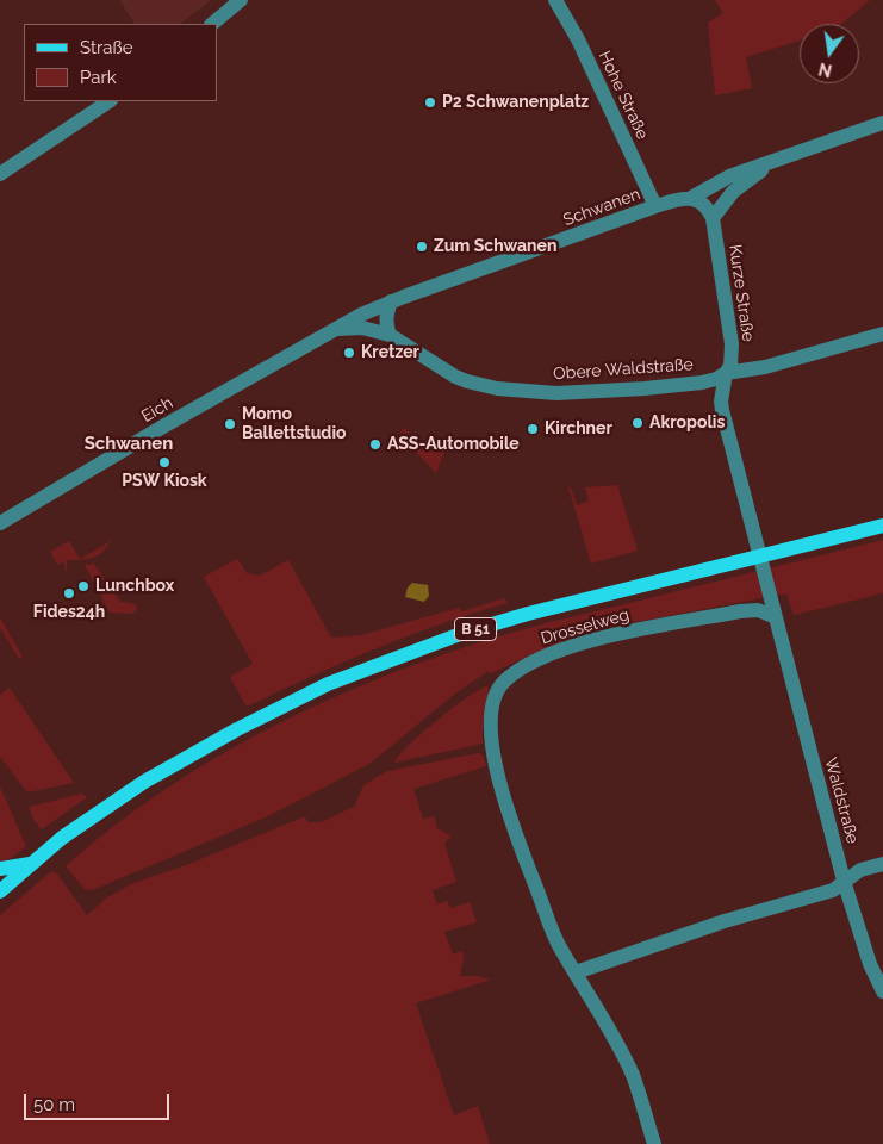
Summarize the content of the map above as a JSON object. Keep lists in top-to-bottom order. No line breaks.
{"streets":{"main road":["B 51"],"street":["Hohe Straße","Schwanen","Kurze Straße","Obere Waldstraße","Eich","Drosselweg","Waldstraße"]},"crossings":[["Hohe Straße","Schwanen"],["Schwanen","Kurze Straße"],["Schwanen","Eich"],["Kurze Straße","Obere Waldstraße"],["Obere Waldstraße","Eich"],["Drosselweg","Waldstraße"]],"districts":["Schwanen"],"places":["P2 Schwanenplatz","Zum Schwanen","Kretzer","Akropolis","Momo Ballettstudio","Kirchner","ASS-Automobile","PSW Kiosk","Lunchbox","Fides24h"],"legend":["Straße","Park"],"scale_bar":"50 m","north":"bottom"}
